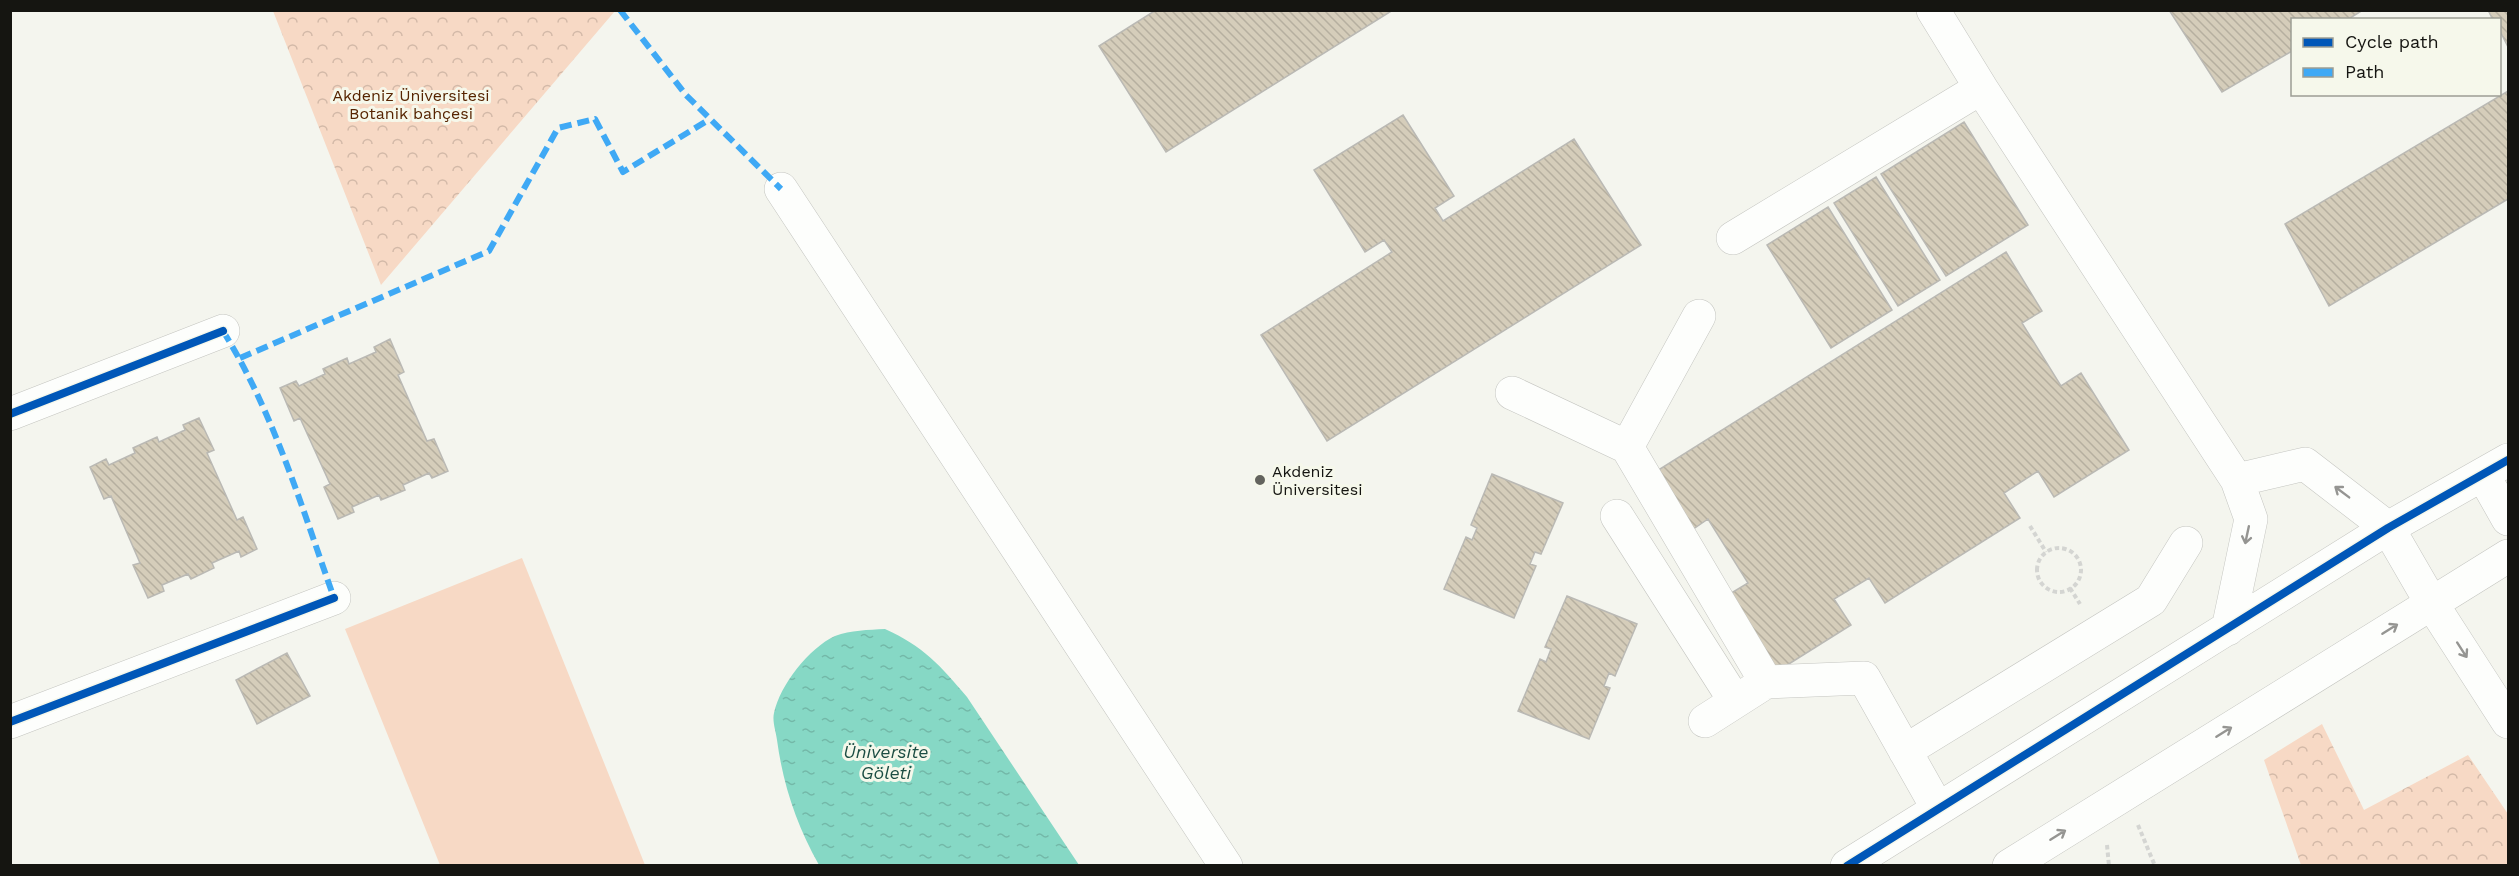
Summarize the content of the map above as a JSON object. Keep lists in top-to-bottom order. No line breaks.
{"water":["Üniversite Göleti"],"parks":["Akdeniz Üniversitesi Botanik bahçesi"],"places":["Akdeniz Üniversitesi"],"legend":["Cycle path","Path"]}
